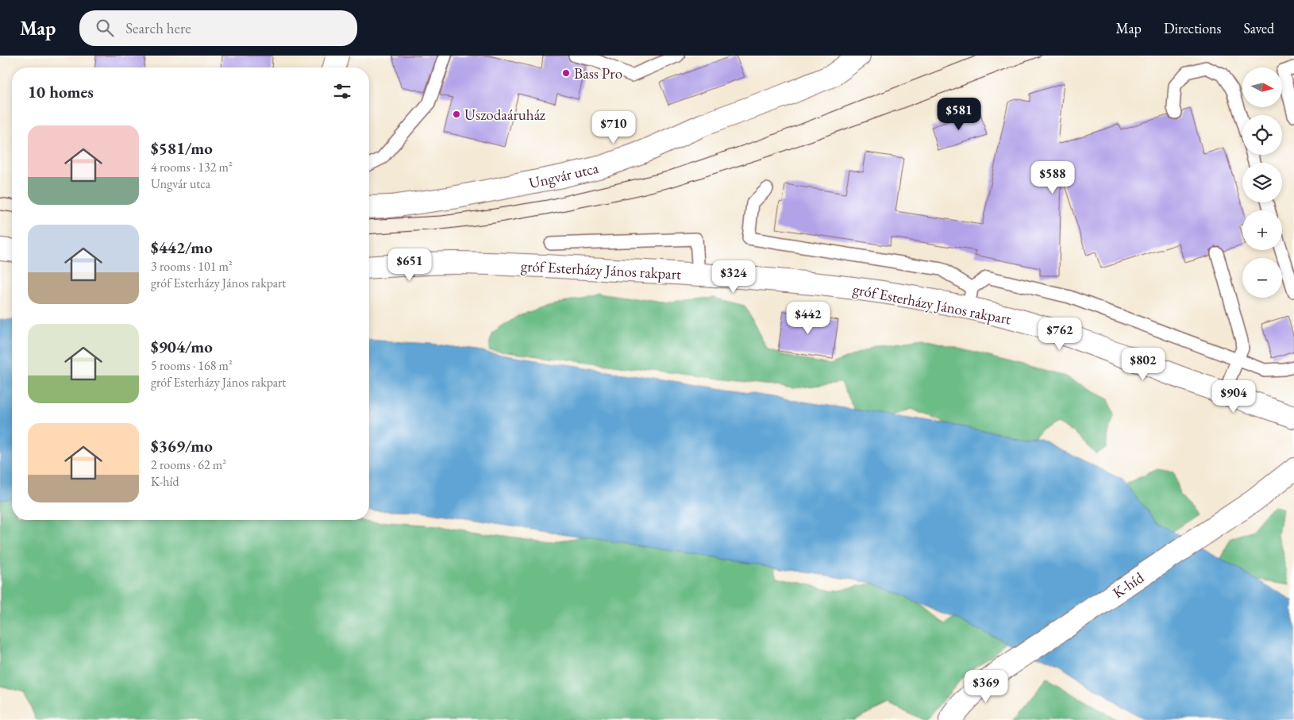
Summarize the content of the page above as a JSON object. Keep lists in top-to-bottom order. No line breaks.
{"streets":{"main road":["Ungvár utca","gróf Esterházy János rakpart","K-híd"]},"places":["Bass Pro","Uszodaáruház"],"north":"right","page":{"header":"Map","search":"Search here","nav":["Map","Directions","Saved"],"map_buttons":["+","−"],"heading":"10 homes","price":["$581","$710","$588","$651","$324","$442","$762","$802","$904","$369"],"list":[{"name":"$581/mo","note":"4 rooms · 132 m² · Ungvár utca"},{"name":"$442/mo","note":"3 rooms · 101 m² · gróf Esterházy János rakpart"},{"name":"$904/mo","note":"5 rooms · 168 m² · gróf Esterházy János rakpart"},{"name":"$369/mo","note":"2 rooms · 62 m² · K-híd"}]}}
